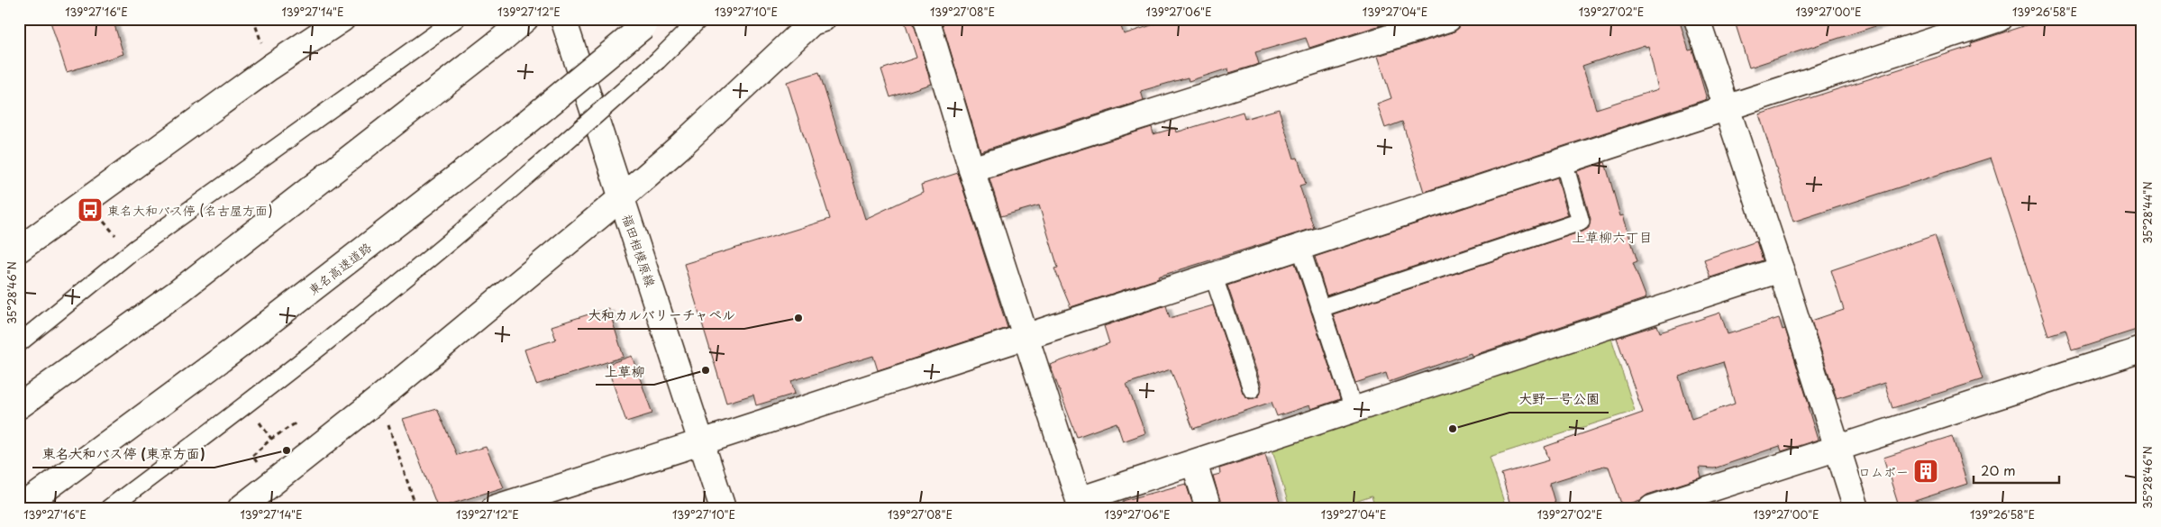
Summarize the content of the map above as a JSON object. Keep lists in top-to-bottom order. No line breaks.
{"streets":{"main road":["福田相模原線","東名高速道路"]},"districts":["上草柳六丁目"],"places":{"bus stop":["東名大和バス停 (名古屋方面)"],"other":["大和カルバリーチャペル","上草柳","大野一号公園","東名大和バス停 (東京方面)"],"building":["ロムポー"]},"scale_bar":"20 m","coordinates":["139°27'16\"E","139°27'14\"E","139°27'12\"E","139°27'10\"E","139°27'08\"E","139°27'06\"E","139°27'04\"E","139°27'02\"E","139°27'00\"E","139°26'58\"E","35°28'44\"N","35°28'46\"N"]}
